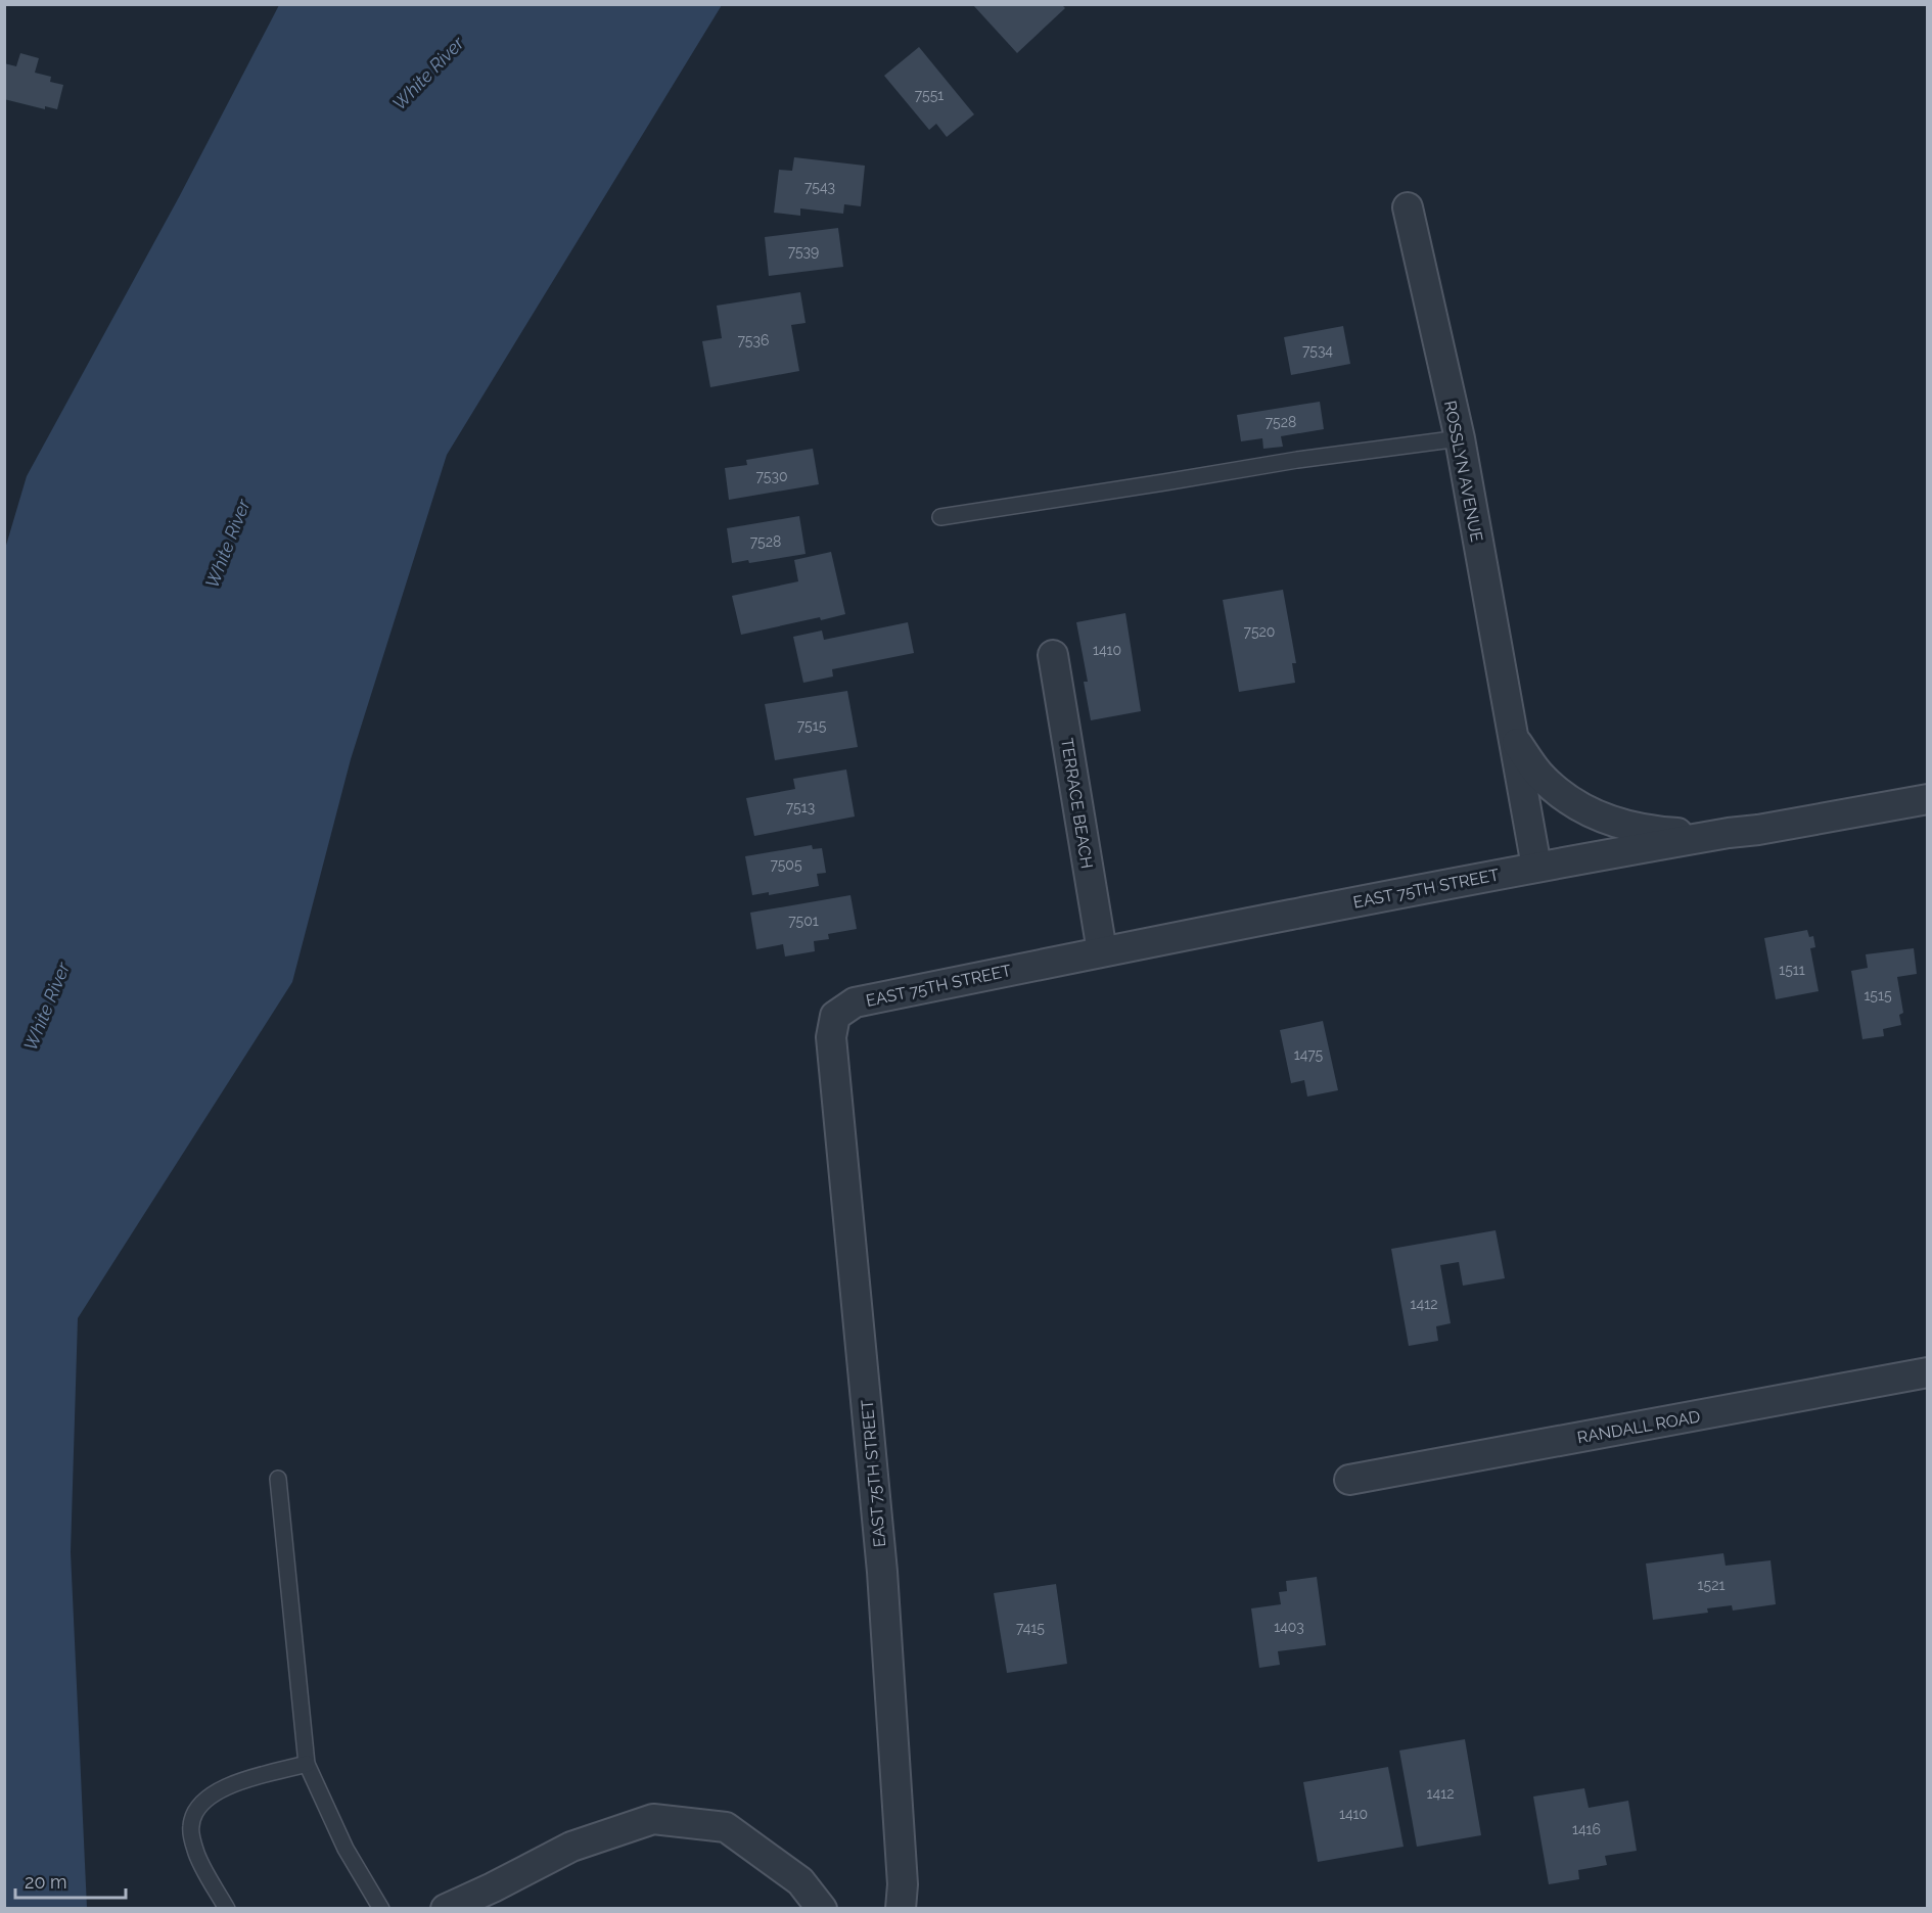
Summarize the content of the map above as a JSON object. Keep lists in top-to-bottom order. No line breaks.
{"streets":{"street":["ROSSLYN AVENUE","TERRACE BEACH","EAST 75TH STREET","RANDALL ROAD"]},"crossings":[["ROSSLYN AVENUE","EAST 75TH STREET"],["TERRACE BEACH","EAST 75TH STREET"]],"water":["White River"],"house_numbers":["7551","7543","7539","7536","7534","7528","7530","7528","7520","1410","7515","7513","7505","7501","1511","1515","1475","1412","1521","1403","7415","1412","1410","1416"],"scale_bar":"20 m"}
